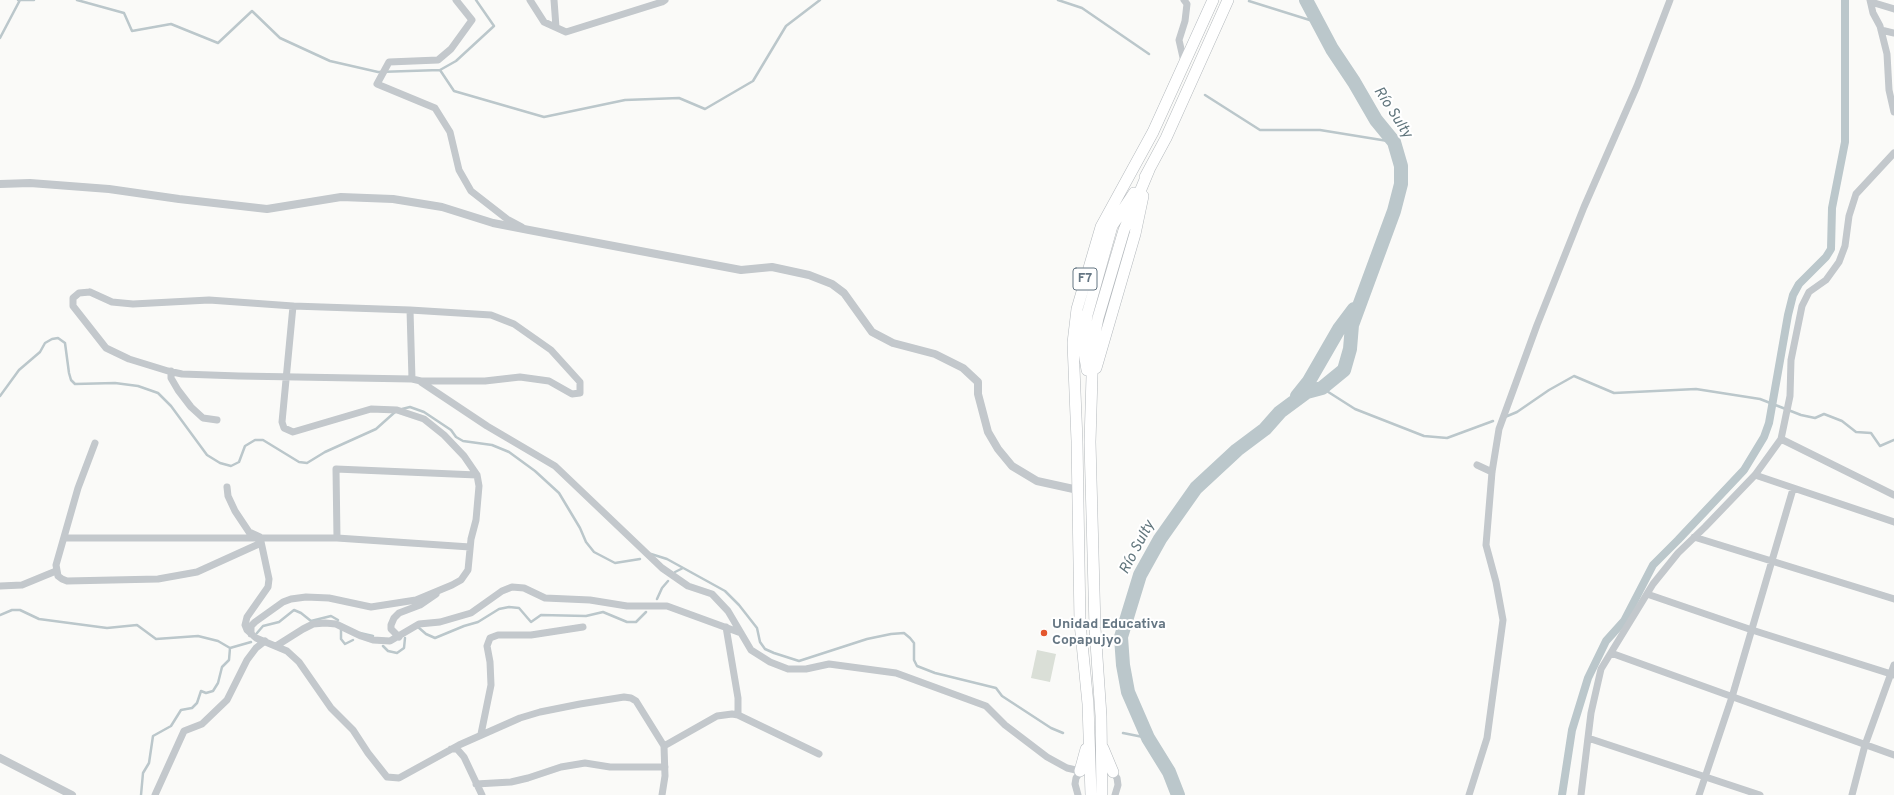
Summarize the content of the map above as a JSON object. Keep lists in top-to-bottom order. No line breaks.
{"streets":{"highway":["F7"]},"water":["Río Sulty"],"places":["Unidad Educativa Copapujyo"]}
